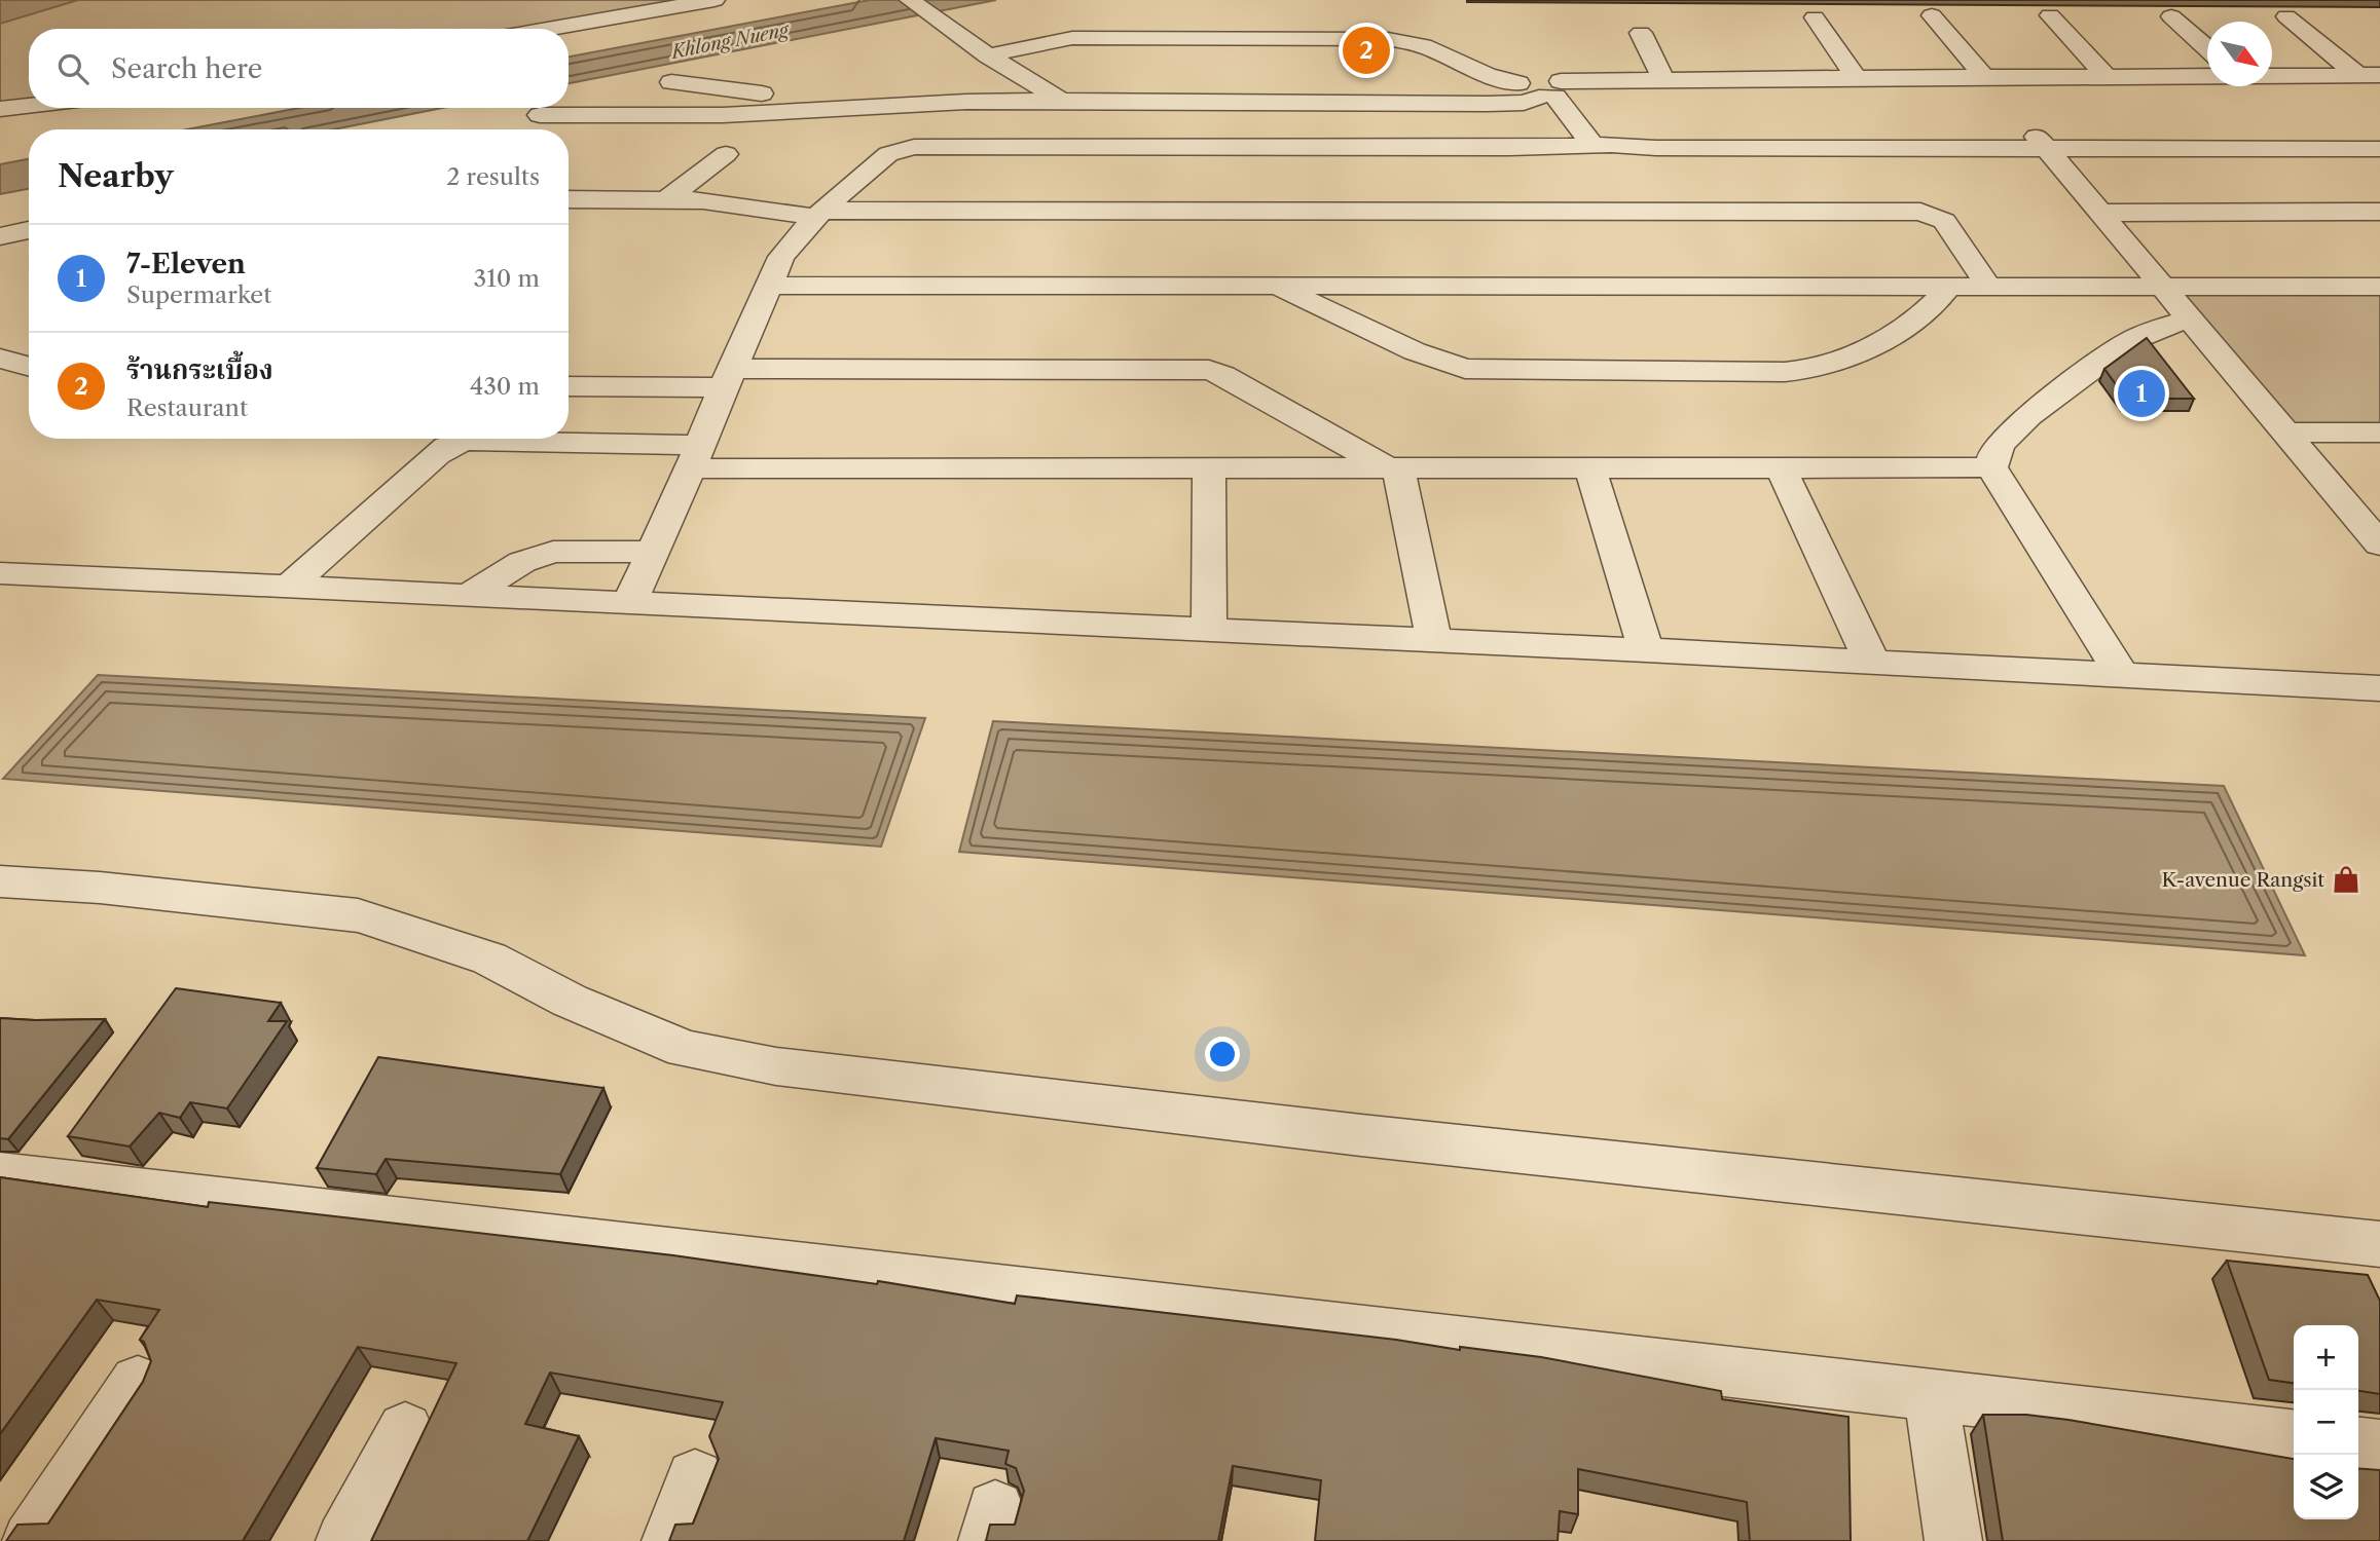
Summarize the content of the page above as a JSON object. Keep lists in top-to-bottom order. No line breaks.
{"water":["Khlong Nueng"],"places":{"shop":["K-avenue Rangsit"]},"north":"bottom right","page":{"pins":["2","1"],"search":"Search here","heading":["Nearby","2 results"],"list":[{"mark":"1","name":"7-Eleven","note":"Supermarket","value":"310 m"},{"mark":"2","name":"ร้านกระเบื้อง","note":"Restaurant","value":"430 m"}],"map_buttons":["+","−"]}}
